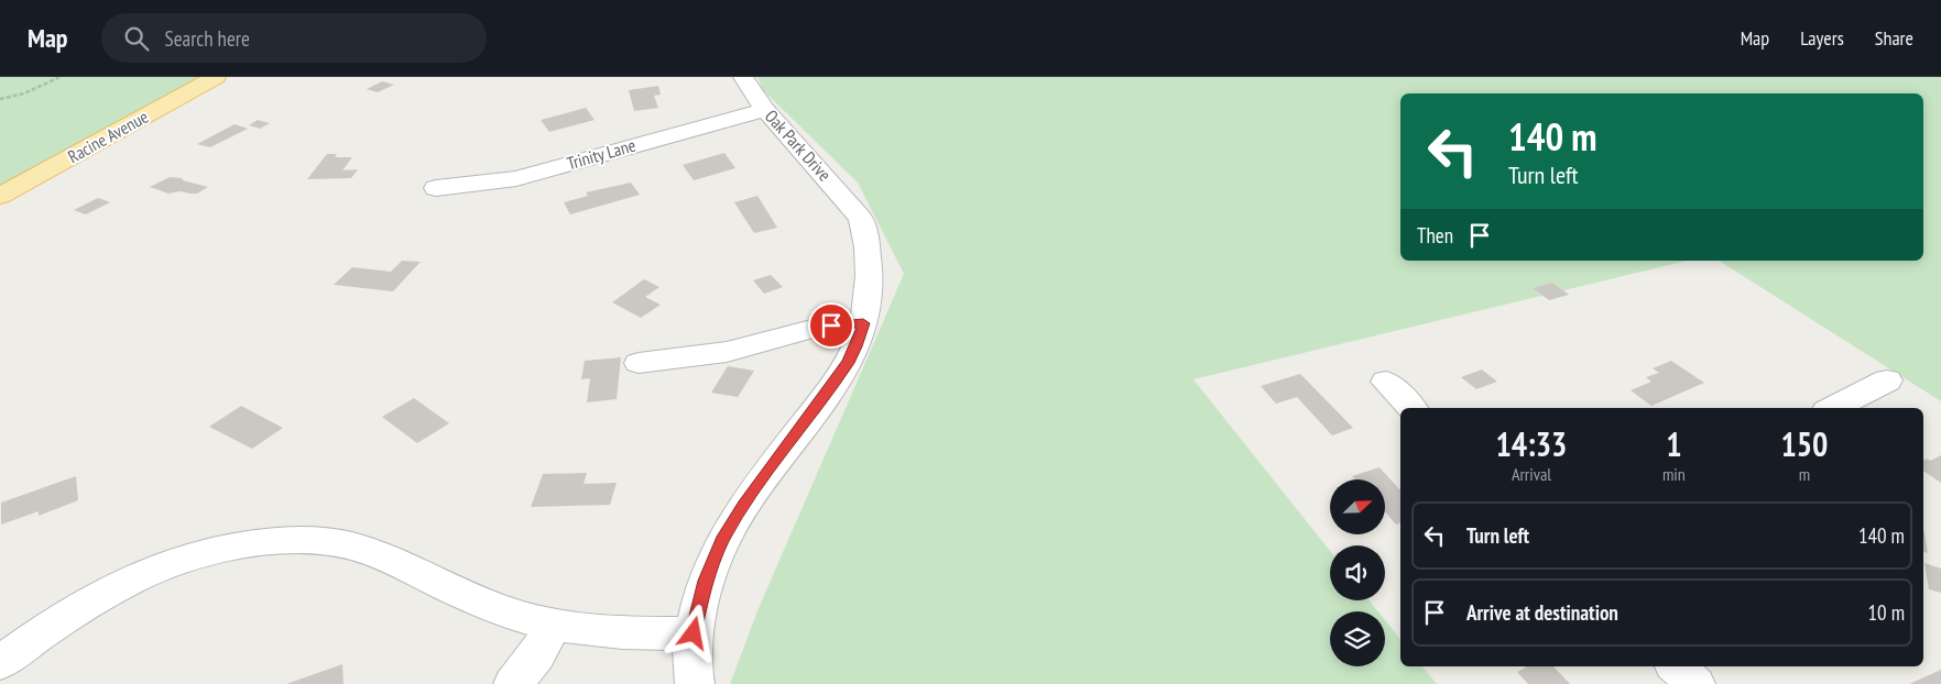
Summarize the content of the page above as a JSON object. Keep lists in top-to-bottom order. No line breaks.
{"streets":{"main road":["Racine Avenue"],"street":["Oak Park Drive","Trinity Lane"]},"crossings":[["Oak Park Drive","Trinity Lane"]],"north":"top right","page":{"header":"Map","search":"Search here","nav":["Map","Layers","Share"],"turn":["140 m","Turn left"],"then":"Then","eta":["14:33","Arrival","1","min","150","m"],"list":[{"name":"Turn left","value":"140 m"},{"name":"Arrive at destination","value":"10 m"}]}}
